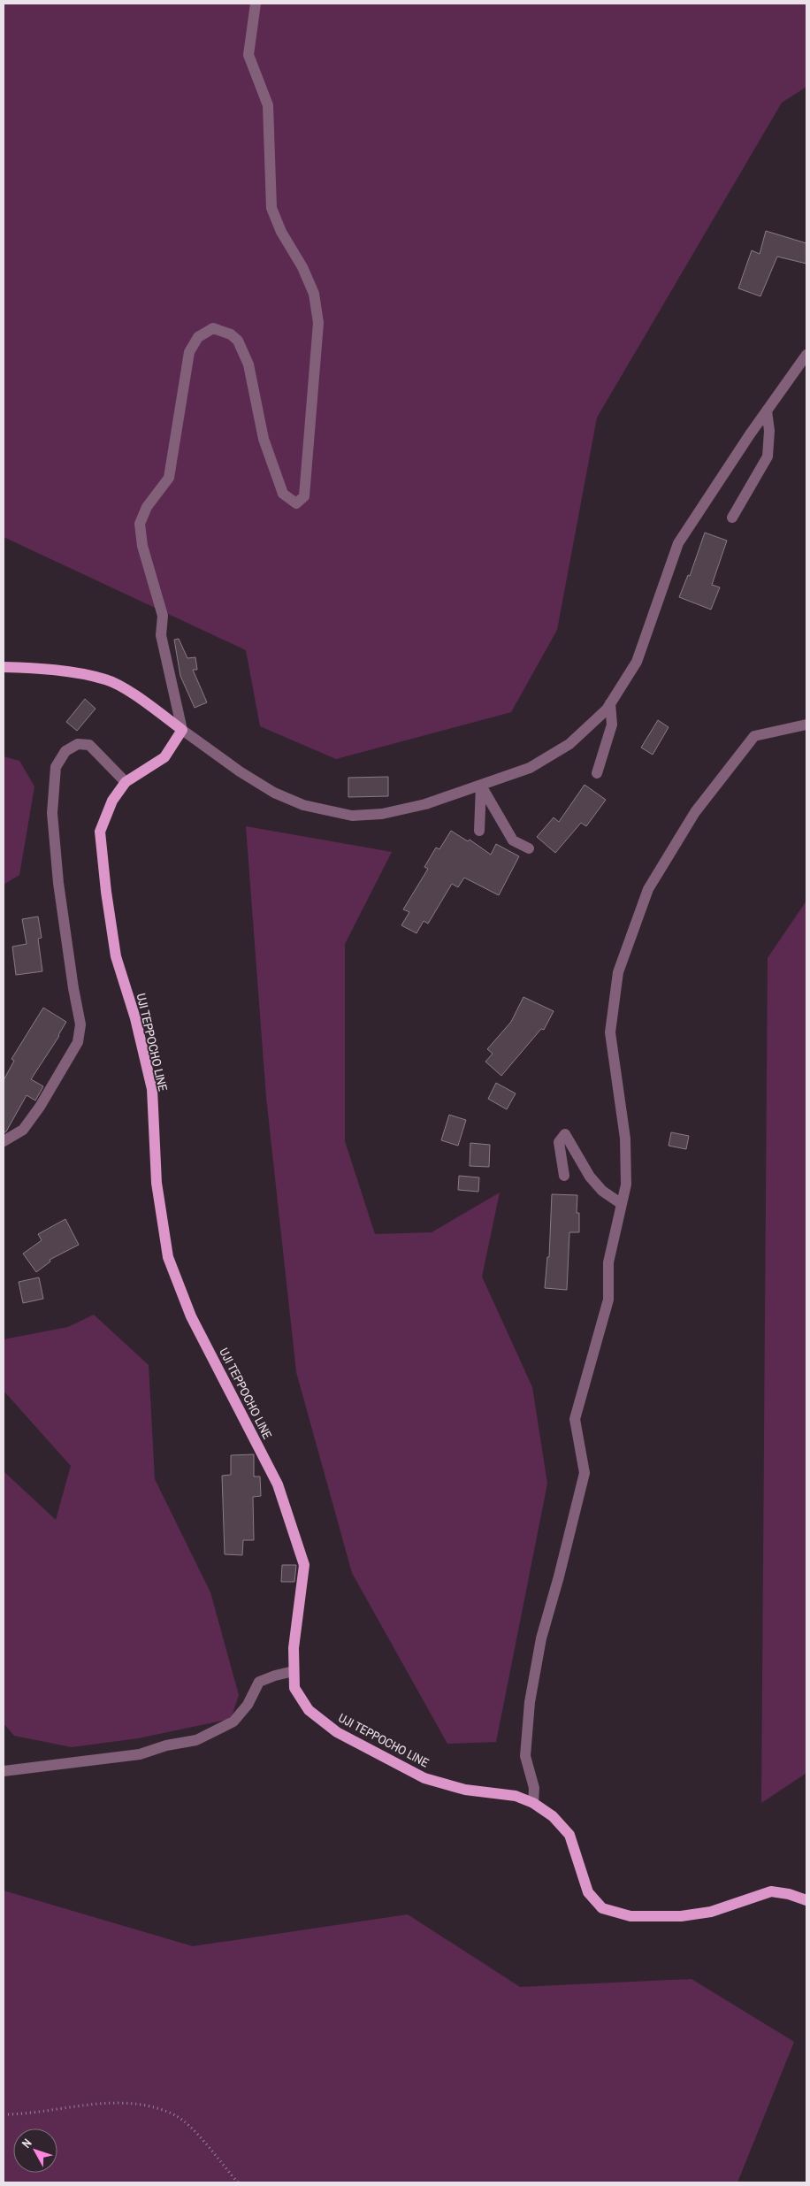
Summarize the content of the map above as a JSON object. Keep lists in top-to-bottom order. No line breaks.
{"streets":{"main road":["UJI TEPPOCHO LINE"]},"north":"top left"}
